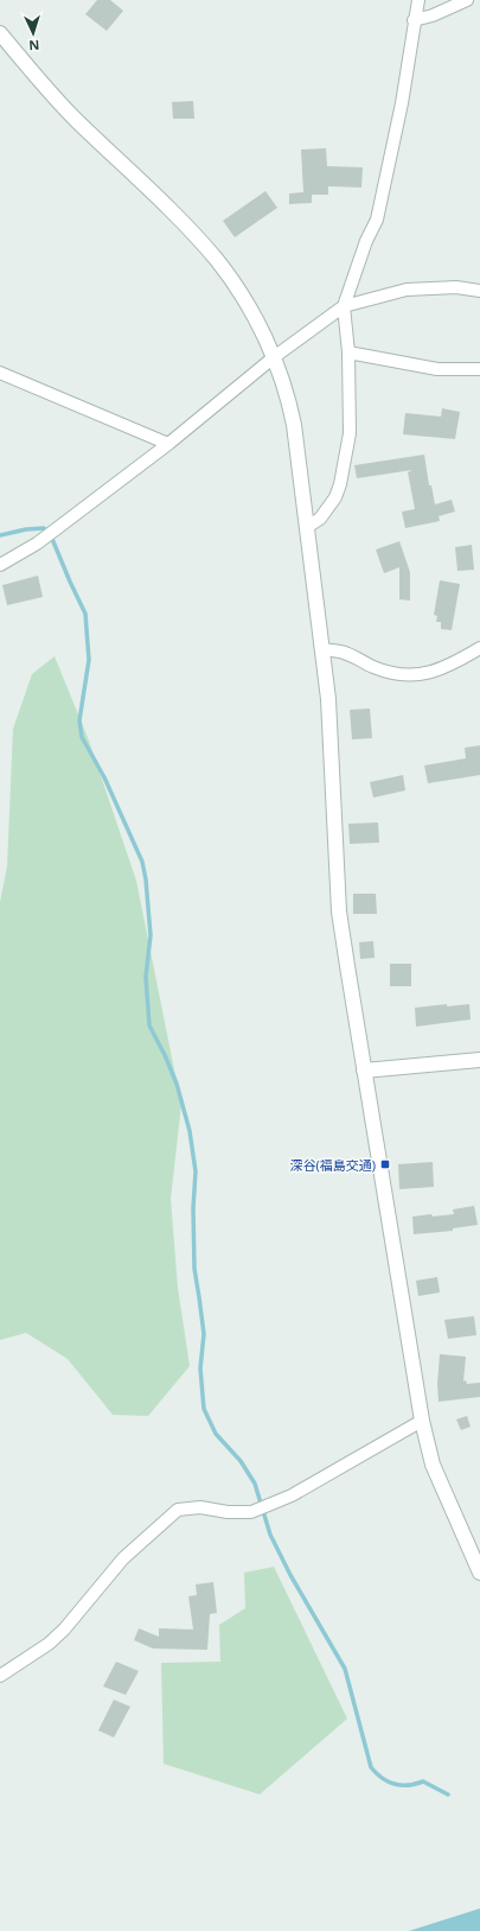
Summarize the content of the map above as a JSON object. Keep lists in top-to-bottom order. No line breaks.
{"places":{"transit":["深谷(福島交通)"]},"north":"bottom"}
